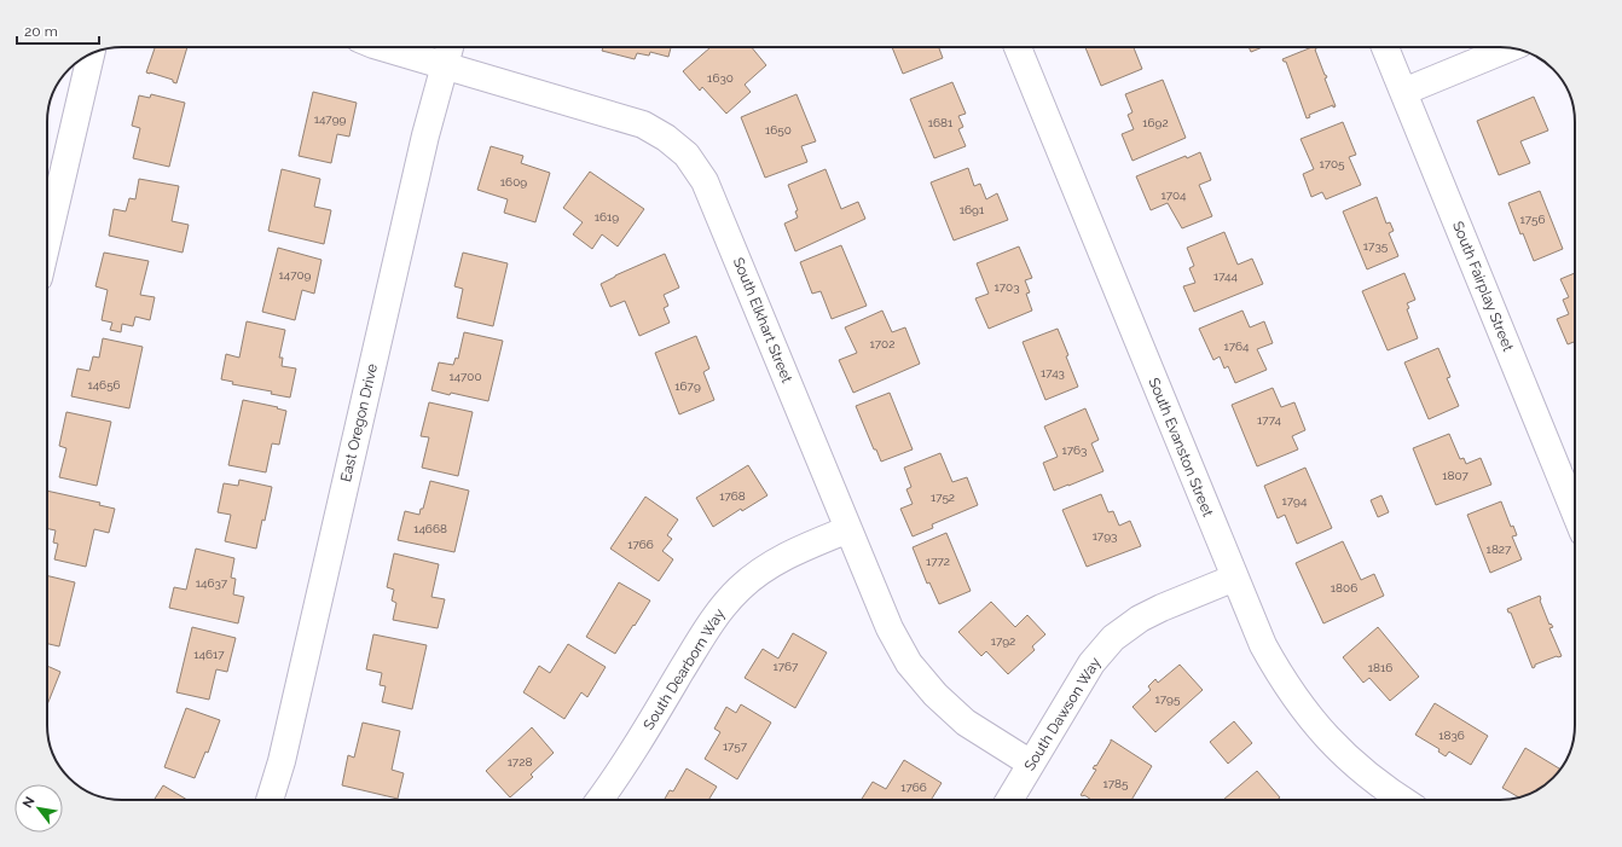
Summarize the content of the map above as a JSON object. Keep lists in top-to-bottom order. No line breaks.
{"streets":{"street":["South Fairplay Street","South Elkhart Street","East Oregon Drive","South Evanston Street","South Dearborn Way","South Dawson Way"]},"crossings":[["South Elkhart Street","East Oregon Drive"],["South Elkhart Street","South Dearborn Way"],["South Elkhart Street","South Dawson Way"],["South Evanston Street","South Dawson Way"]],"house_numbers":["1630","14799","1681","1692","1650","1705","1609","1704","1691","1619","1756","1735","14709","1744","1703","1702","1764","1743","14700","14656","1679","1774","1763","1807","1768","1752","1794","14668","1793","1766","1827","1772","14637","1806","1792","14617","1767","1816","1795","1836","1757","1728","1785","1766"],"scale_bar":"20 m","north":"top left"}
